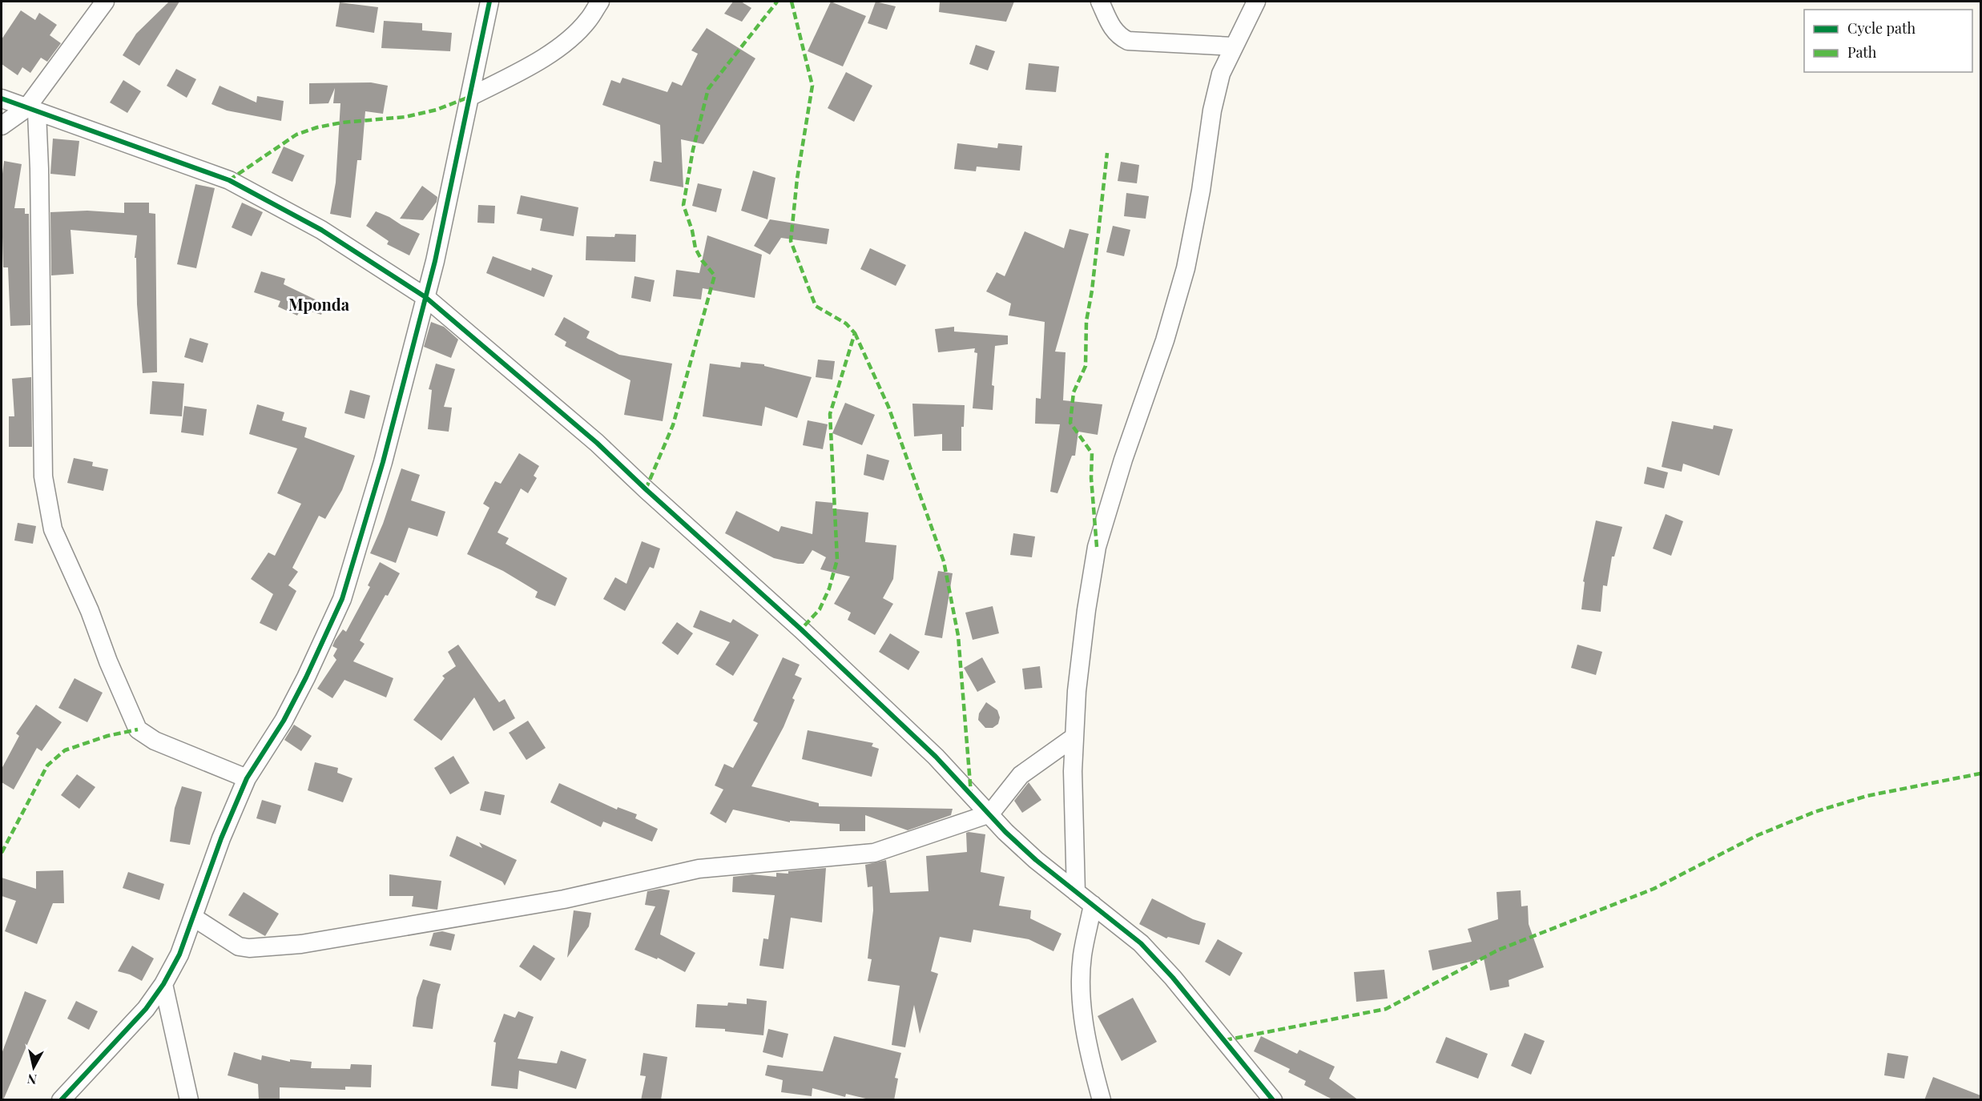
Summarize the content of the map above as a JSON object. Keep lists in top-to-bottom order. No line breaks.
{"districts":["Mponda"],"legend":["Cycle path","Path"],"north":"bottom"}
